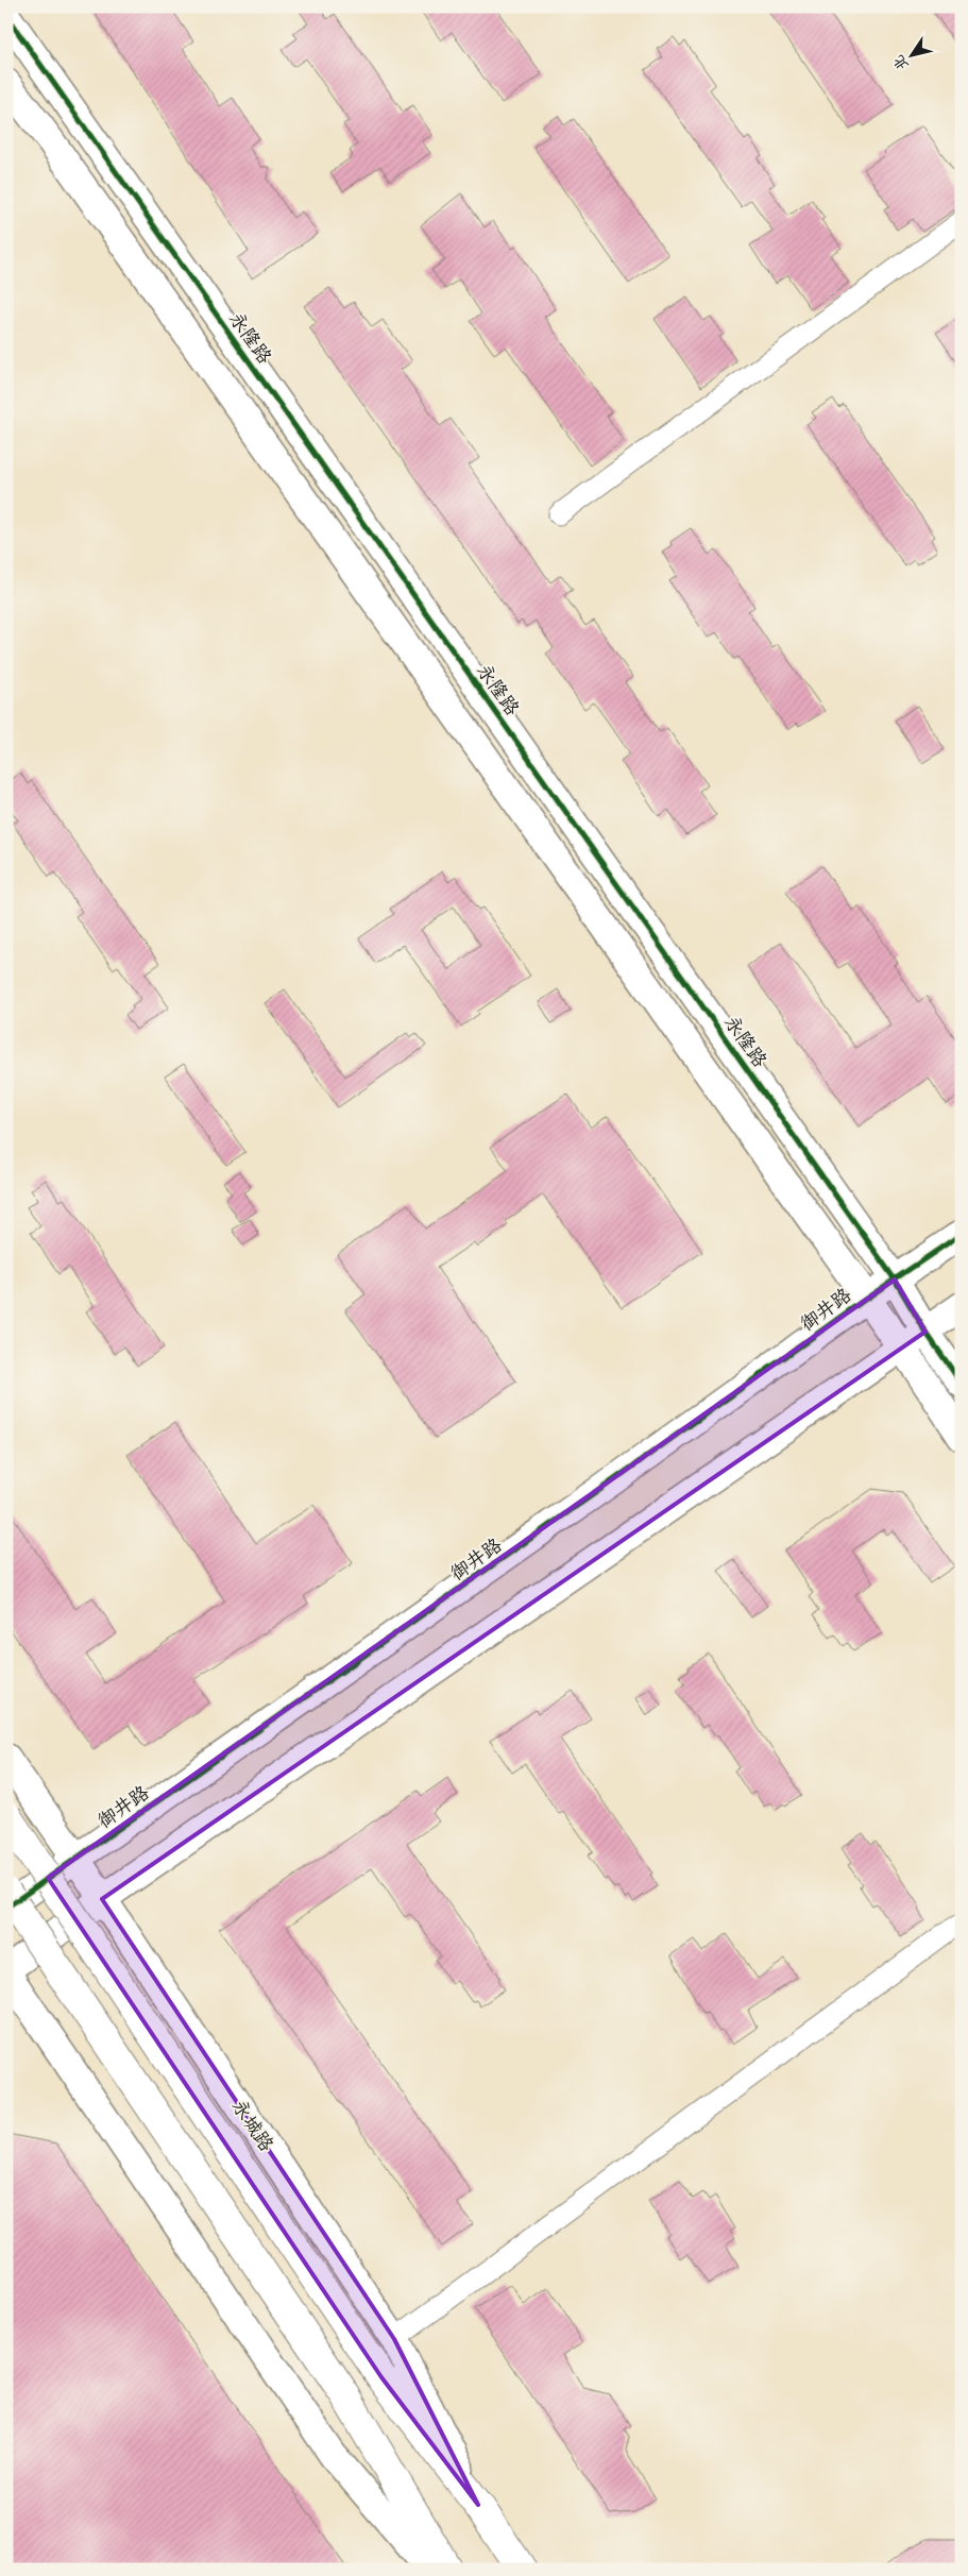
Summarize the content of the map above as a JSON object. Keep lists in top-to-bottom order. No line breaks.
{"streets":{"main road":["永城路"],"street":["永隆路","御井路"]},"crossings":[["永隆路","御井路"],["御井路","永城路"]],"north":"bottom left"}
